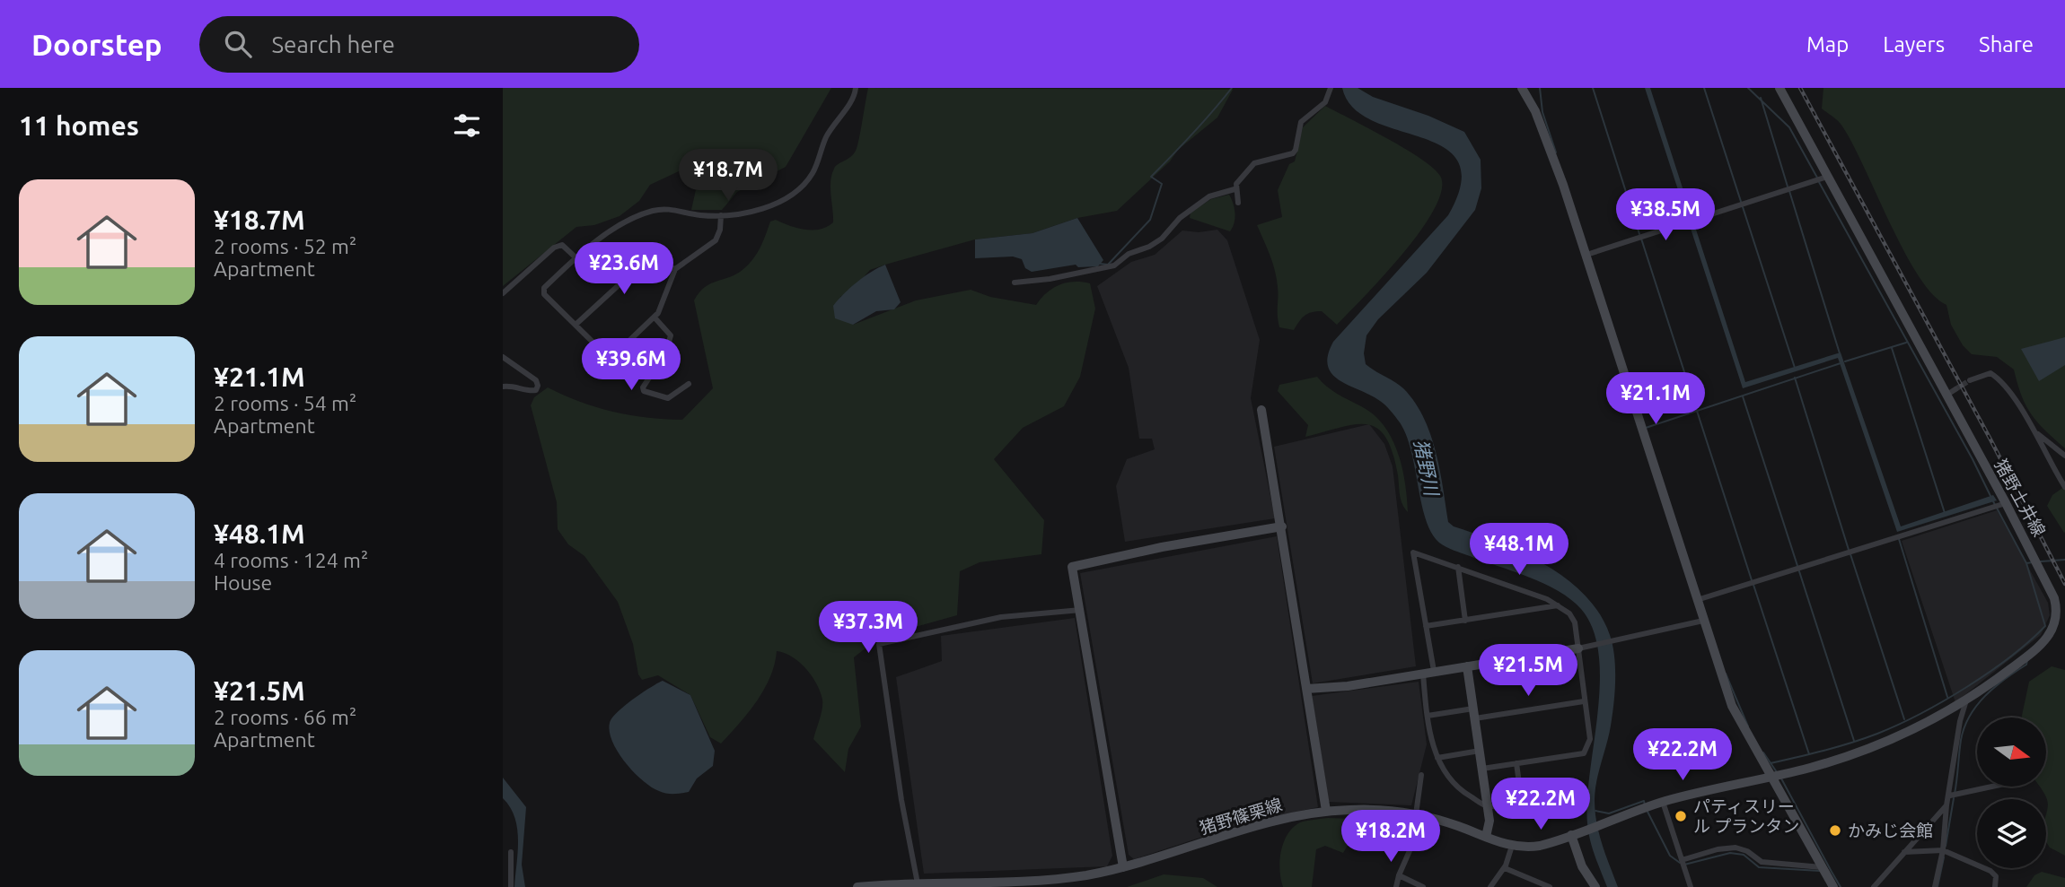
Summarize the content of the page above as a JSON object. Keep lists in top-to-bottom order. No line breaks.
{"streets":{"street":["猪野土井線","猪野篠栗線"]},"crossings":[["猪野土井線","猪野篠栗線"]],"water":["猪野川"],"places":["パティスリー ル プランタン","かみじ会館"],"north":"right","page":{"header":"Doorstep","search":"Search here","nav":["Map","Layers","Share"],"heading":"11 homes","price":["¥18.7M","¥38.5M","¥23.6M","¥39.6M","¥21.1M","¥48.1M","¥37.3M","¥21.5M","¥22.2M","¥22.2M","¥18.2M"],"list":[{"name":"¥18.7M","note":"2 rooms · 52 m² · Apartment"},{"name":"¥21.1M","note":"2 rooms · 54 m² · Apartment"},{"name":"¥48.1M","note":"4 rooms · 124 m² · House"},{"name":"¥21.5M","note":"2 rooms · 66 m² · Apartment"}]}}
